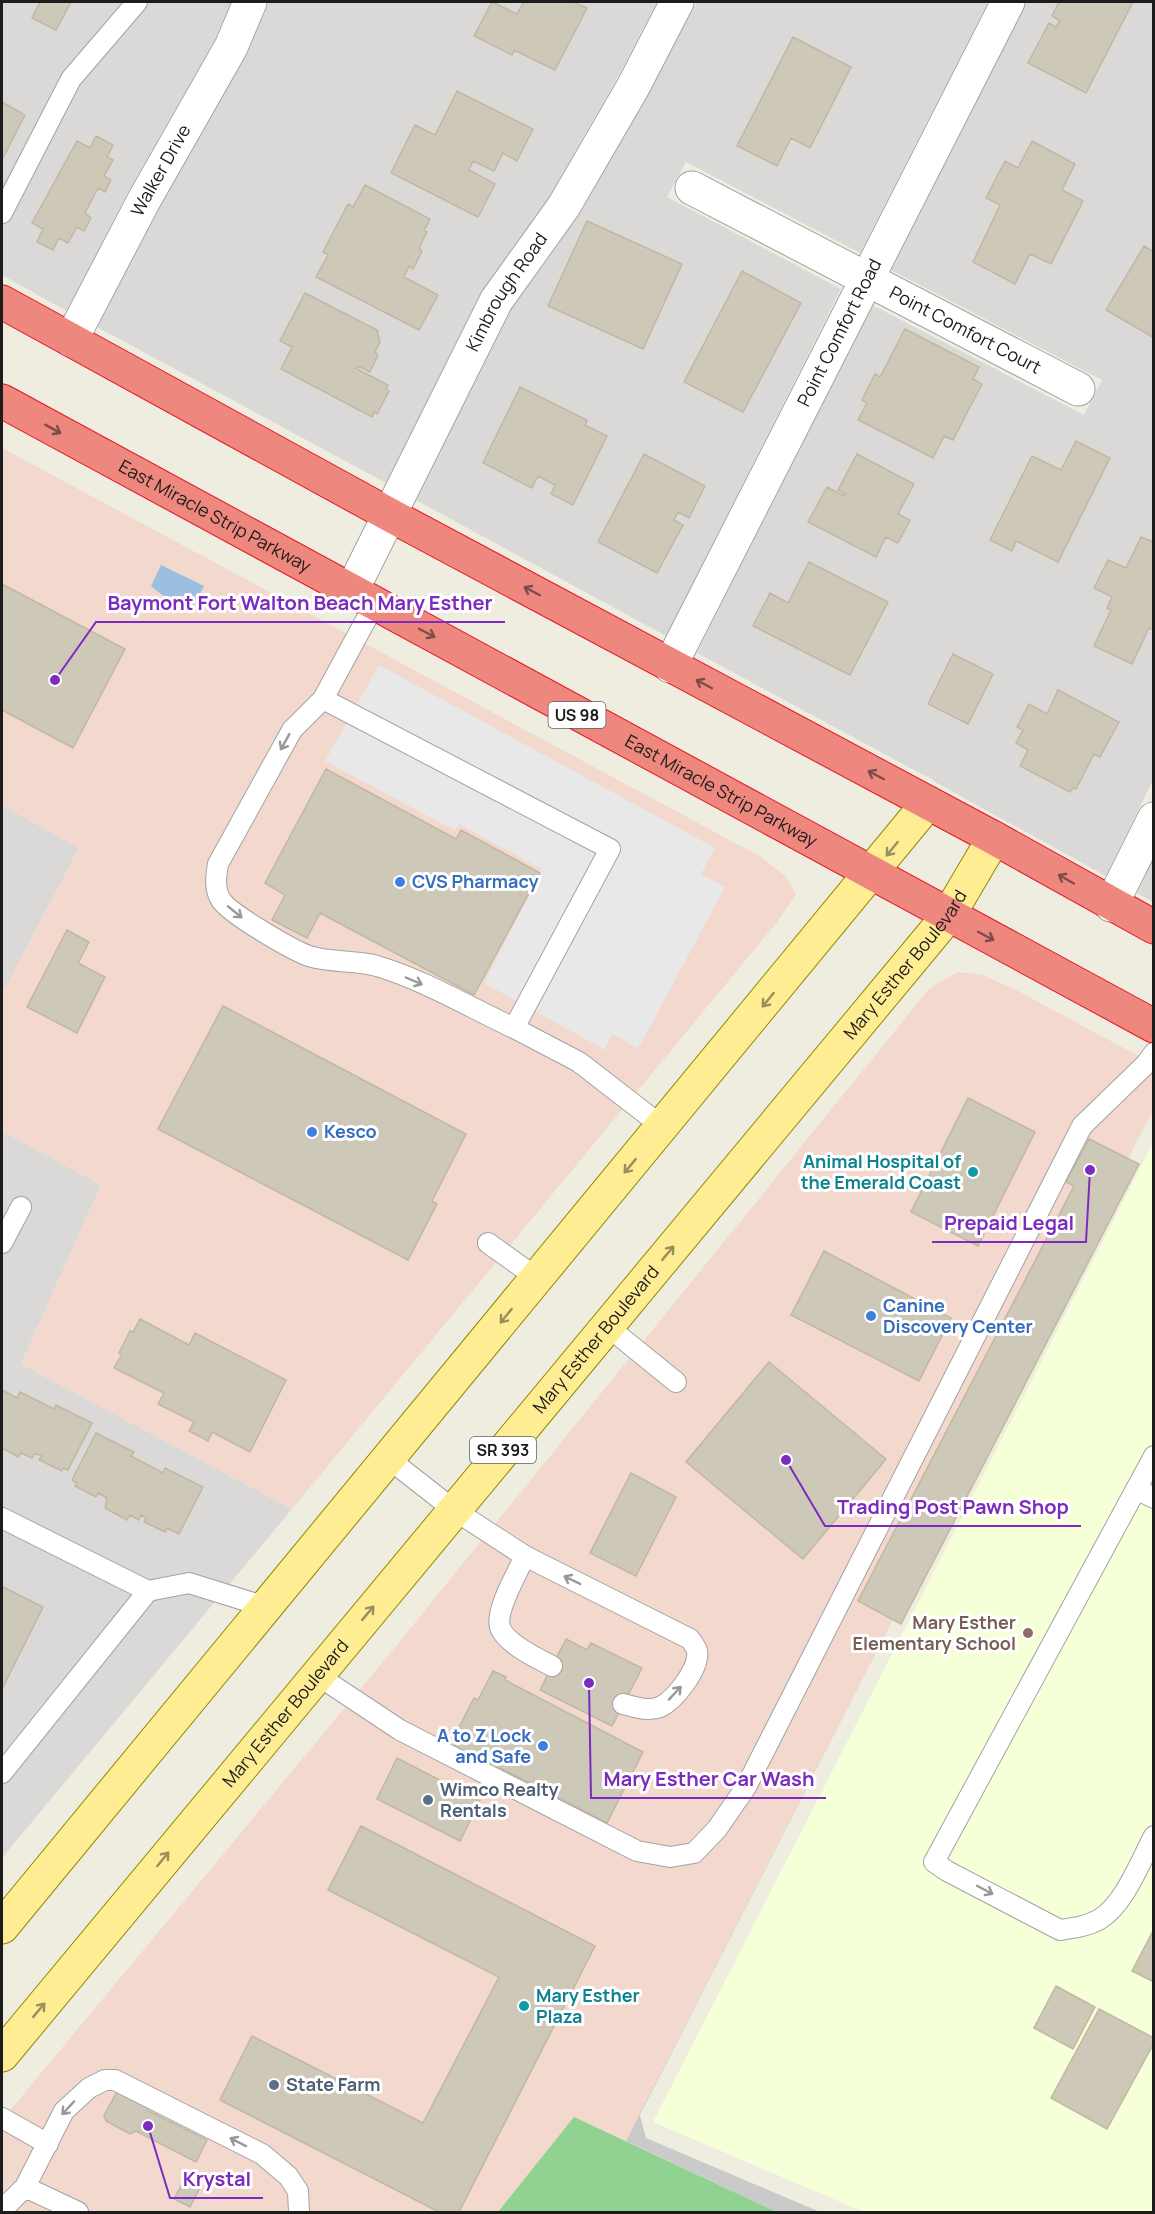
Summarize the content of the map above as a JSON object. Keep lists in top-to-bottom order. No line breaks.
{"streets":{"highway":["East Miracle Strip Parkway","US 98"],"main road":["Mary Esther Boulevard","SR 393"],"street":["Walker Drive","Kimbrough Road","Point Comfort Court","Point Comfort Road"]},"crossings":[["Kimbrough Road","East Miracle Strip Parkway"],["Point Comfort Court","Point Comfort Road"],["East Miracle Strip Parkway","Mary Esther Boulevard"]],"places":["Baymont Fort Walton Beach Mary Esther","CVS Pharmacy","Kesco","Prepaid Legal","Animal Hospital of the Emerald Coast","Canine Discovery Center","Trading Post Pawn Shop","Mary Esther Elementary School","Mary Esther Car Wash","A to Z Lock and Safe","Wimco Realty Rentals","Mary Esther Plaza","State Farm","Krystal"]}
